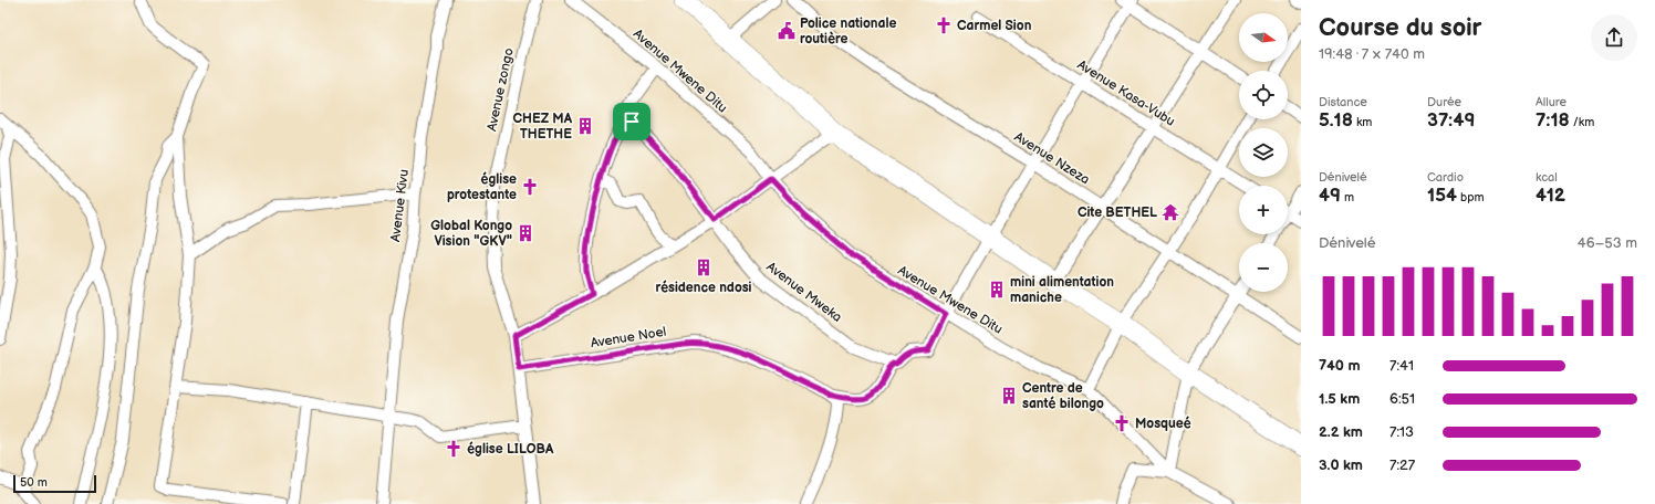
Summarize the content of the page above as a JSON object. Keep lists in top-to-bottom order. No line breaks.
{"streets":{"street":["Avenue Mwene Ditu","Avenue zongo","Avenue Kasa-Vubu","Avenue Nzeza","Avenue Kivu","Avenue Mweka","Avenue Noel"]},"crossings":[["Avenue zongo","Avenue Noel"],["Avenue Mweka","Avenue Noel"]],"places":{"church":["Carmel Sion","église protestante","Mosqueé","église LILOBA"],"public building":["Police nationale routière"],"building":["CHEZ MA THETHE","Global Kongo Vision \"GKV\"","résidence ndosi","mini alimentation maniche","Centre de santé bilongo"],"temple":["Cite BETHEL"]},"scale_bar":"50 m","north":"right","page":{"heading":["Course du soir","19:48 · 7 × 740 m"],"map_buttons":["+","−"],"stats":[["Distance","5.18 km"],["Durée","37:49"],["Allure","7:18 /km"],["Dénivelé","49 m"],["Cardio","154 bpm"],["kcal","412"]],"chart":["Dénivelé","46–53 m"],"list":[{"name":"740 m","note":"7:41"},{"name":"1.5 km","note":"6:51"},{"name":"2.2 km","note":"7:13"},{"name":"3.0 km","note":"7:27"}],"scale":"50 m"}}
